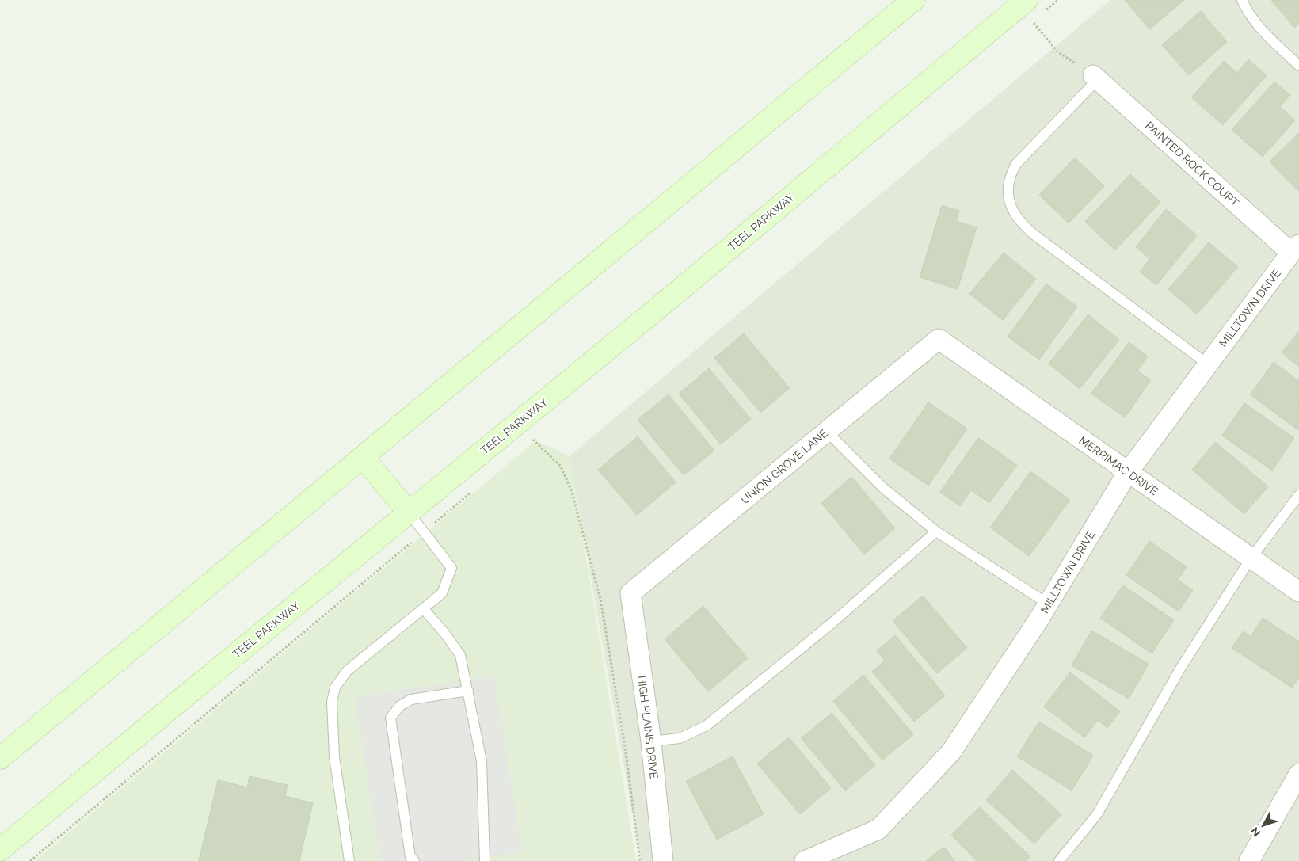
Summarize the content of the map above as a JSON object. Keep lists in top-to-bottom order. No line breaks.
{"streets":{"main road":["TEEL PARKWAY"],"street":["PAINTED ROCK COURT","MILLTOWN DRIVE","MERRIMAC DRIVE","UNION GROVE LANE","HIGH PLAINS DRIVE"]},"crossings":[["PAINTED ROCK COURT","MILLTOWN DRIVE"],["MILLTOWN DRIVE","MERRIMAC DRIVE"],["MERRIMAC DRIVE","UNION GROVE LANE"],["UNION GROVE LANE","HIGH PLAINS DRIVE"]],"north":"bottom left"}
